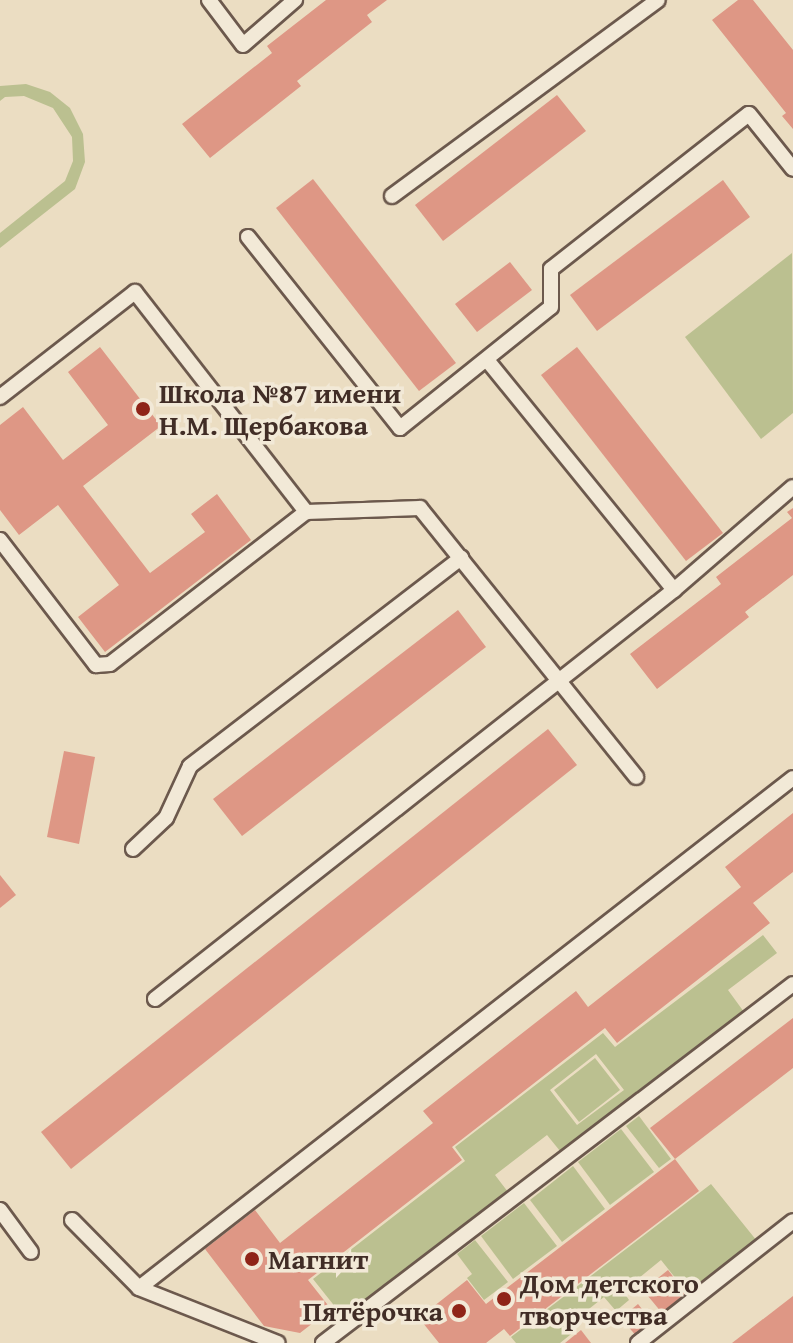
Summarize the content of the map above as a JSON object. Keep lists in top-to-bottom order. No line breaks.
{"places":["Школа №87 имени Н.М. Щербакова","Магнит","Дом детского творчества","Пятёрочка"]}
